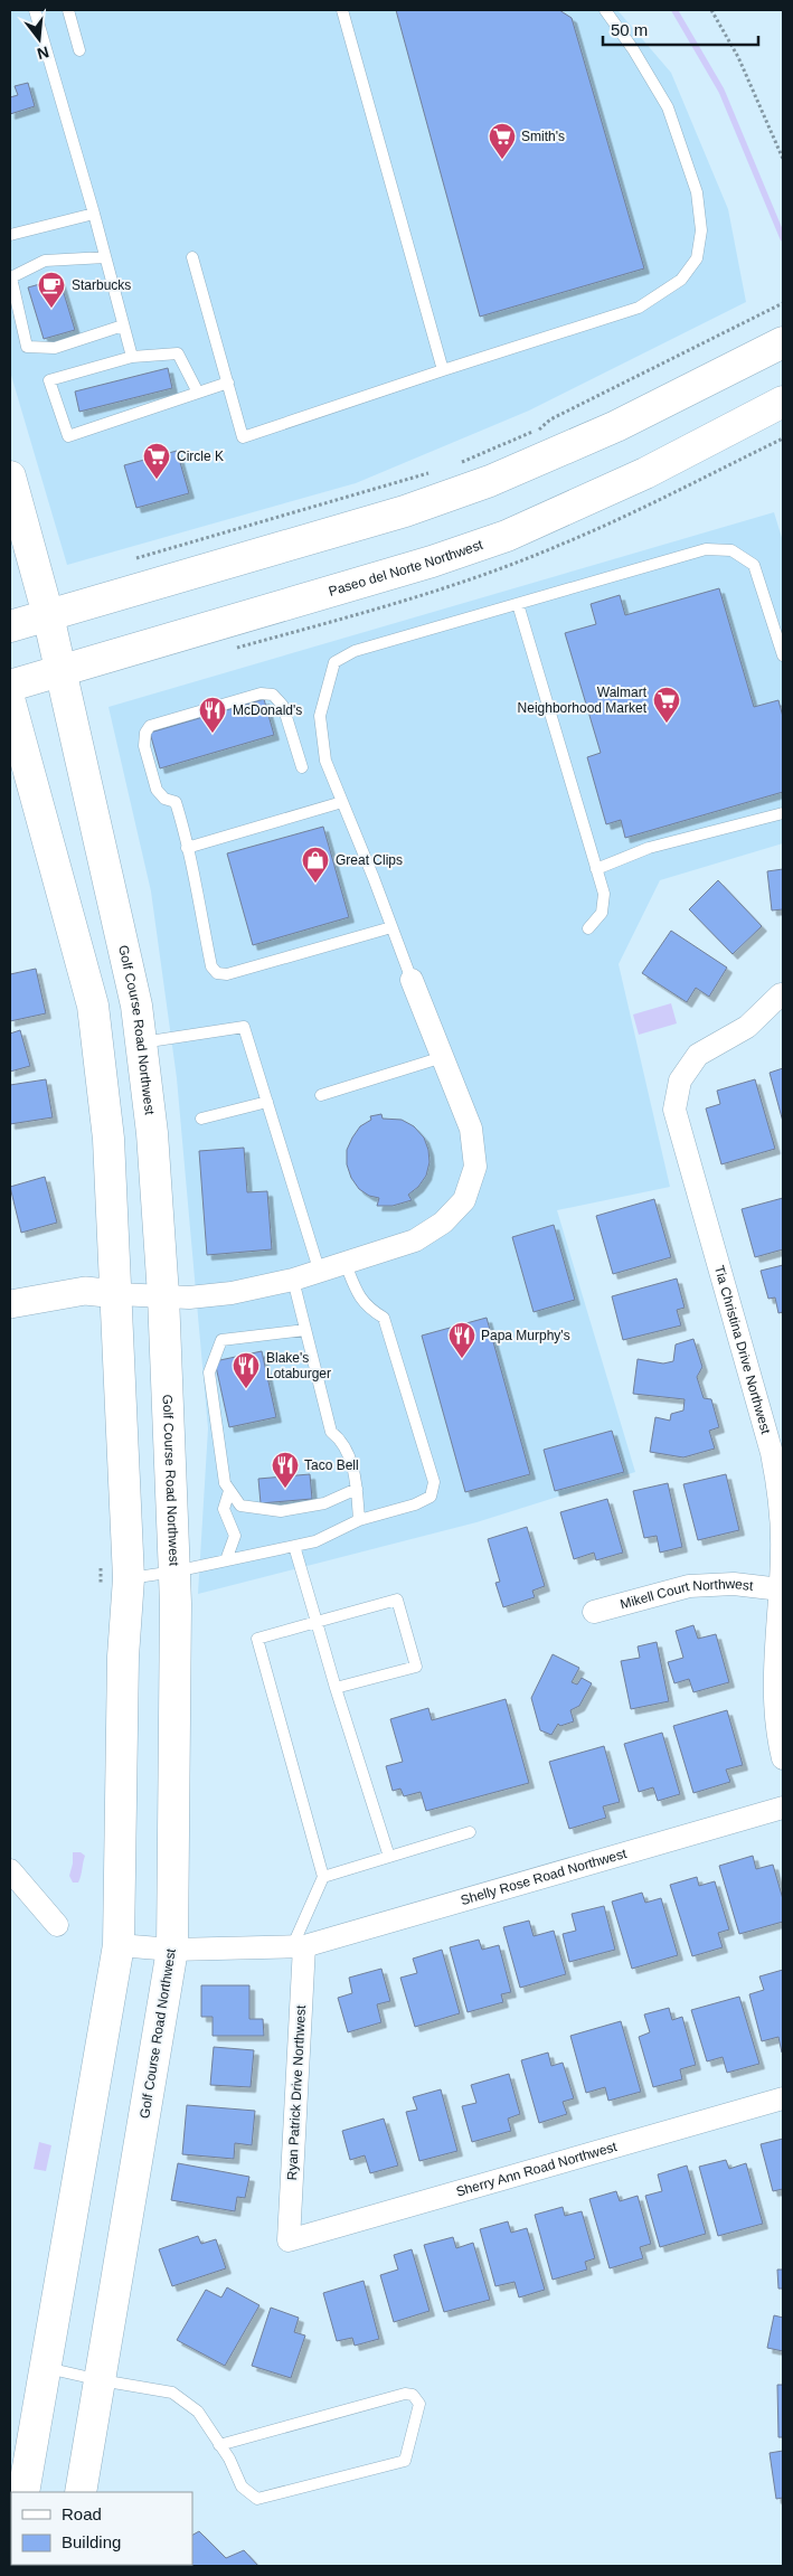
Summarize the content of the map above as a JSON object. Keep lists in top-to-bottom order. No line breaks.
{"streets":{"main road":["Paseo del Norte Northwest","Golf Course Road Northwest"],"street":["Tia Christina Drive Northwest","Mikell Court Northwest","Shelly Rose Road Northwest","Ryan Patrick Drive Northwest","Sherry Ann Road Northwest"]},"crossings":[["Paseo del Norte Northwest","Golf Course Road Northwest"],["Golf Course Road Northwest","Shelly Rose Road Northwest"],["Tia Christina Drive Northwest","Mikell Court Northwest"],["Shelly Rose Road Northwest","Ryan Patrick Drive Northwest"],["Ryan Patrick Drive Northwest","Sherry Ann Road Northwest"]],"places":{"supermarket":["Smith's","Circle K","Walmart Neighborhood Market"],"cafe":["Starbucks"],"restaurant":["McDonald's","Papa Murphy's","Blake's Lotaburger","Taco Bell"],"shop":["Great Clips"]},"legend":["Road","Building"],"scale_bar":"50 m","north":"bottom"}
